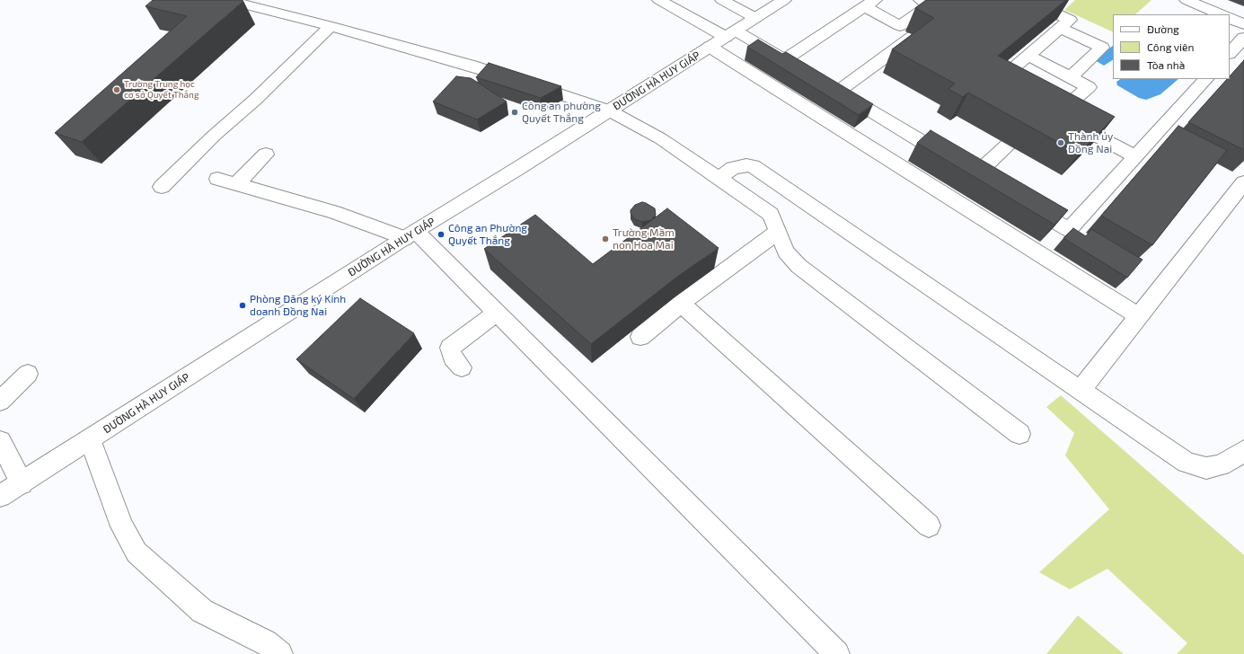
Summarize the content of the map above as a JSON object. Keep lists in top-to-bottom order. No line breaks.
{"streets":{"street":["ĐƯỜNG HÀ HUY GIÁP"]},"places":["Trường Trung học cơ sở Quyết Thắng","Công an phường Quyết Thắng","Thành ủy Đồng Nai","Công an Phường Quyết Thắng","Trường Mầm non Hoa Mai","Phòng Đăng ký Kinh doanh Đồng Nai"],"legend":["Đường","Công viên","Tòa nhà"]}
